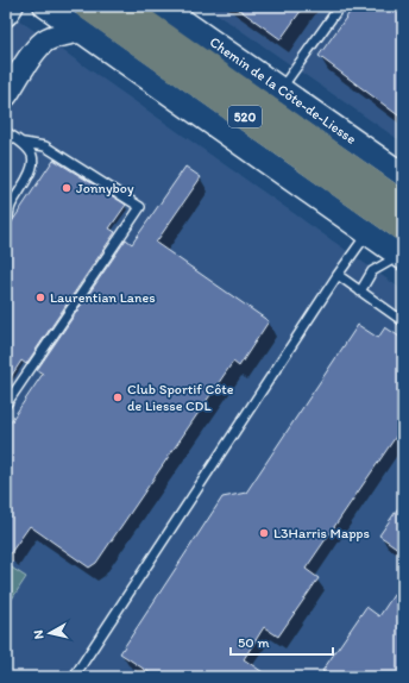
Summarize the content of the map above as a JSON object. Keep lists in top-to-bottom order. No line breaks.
{"streets":{"highway":["520"],"main road":["Chemin de la Côte-de-Liesse"]},"places":["Jonnyboy","Laurentian Lanes","Club Sportif Côte de Liesse CDL","L3Harris Mapps"],"scale_bar":"50 m","north":"left"}
